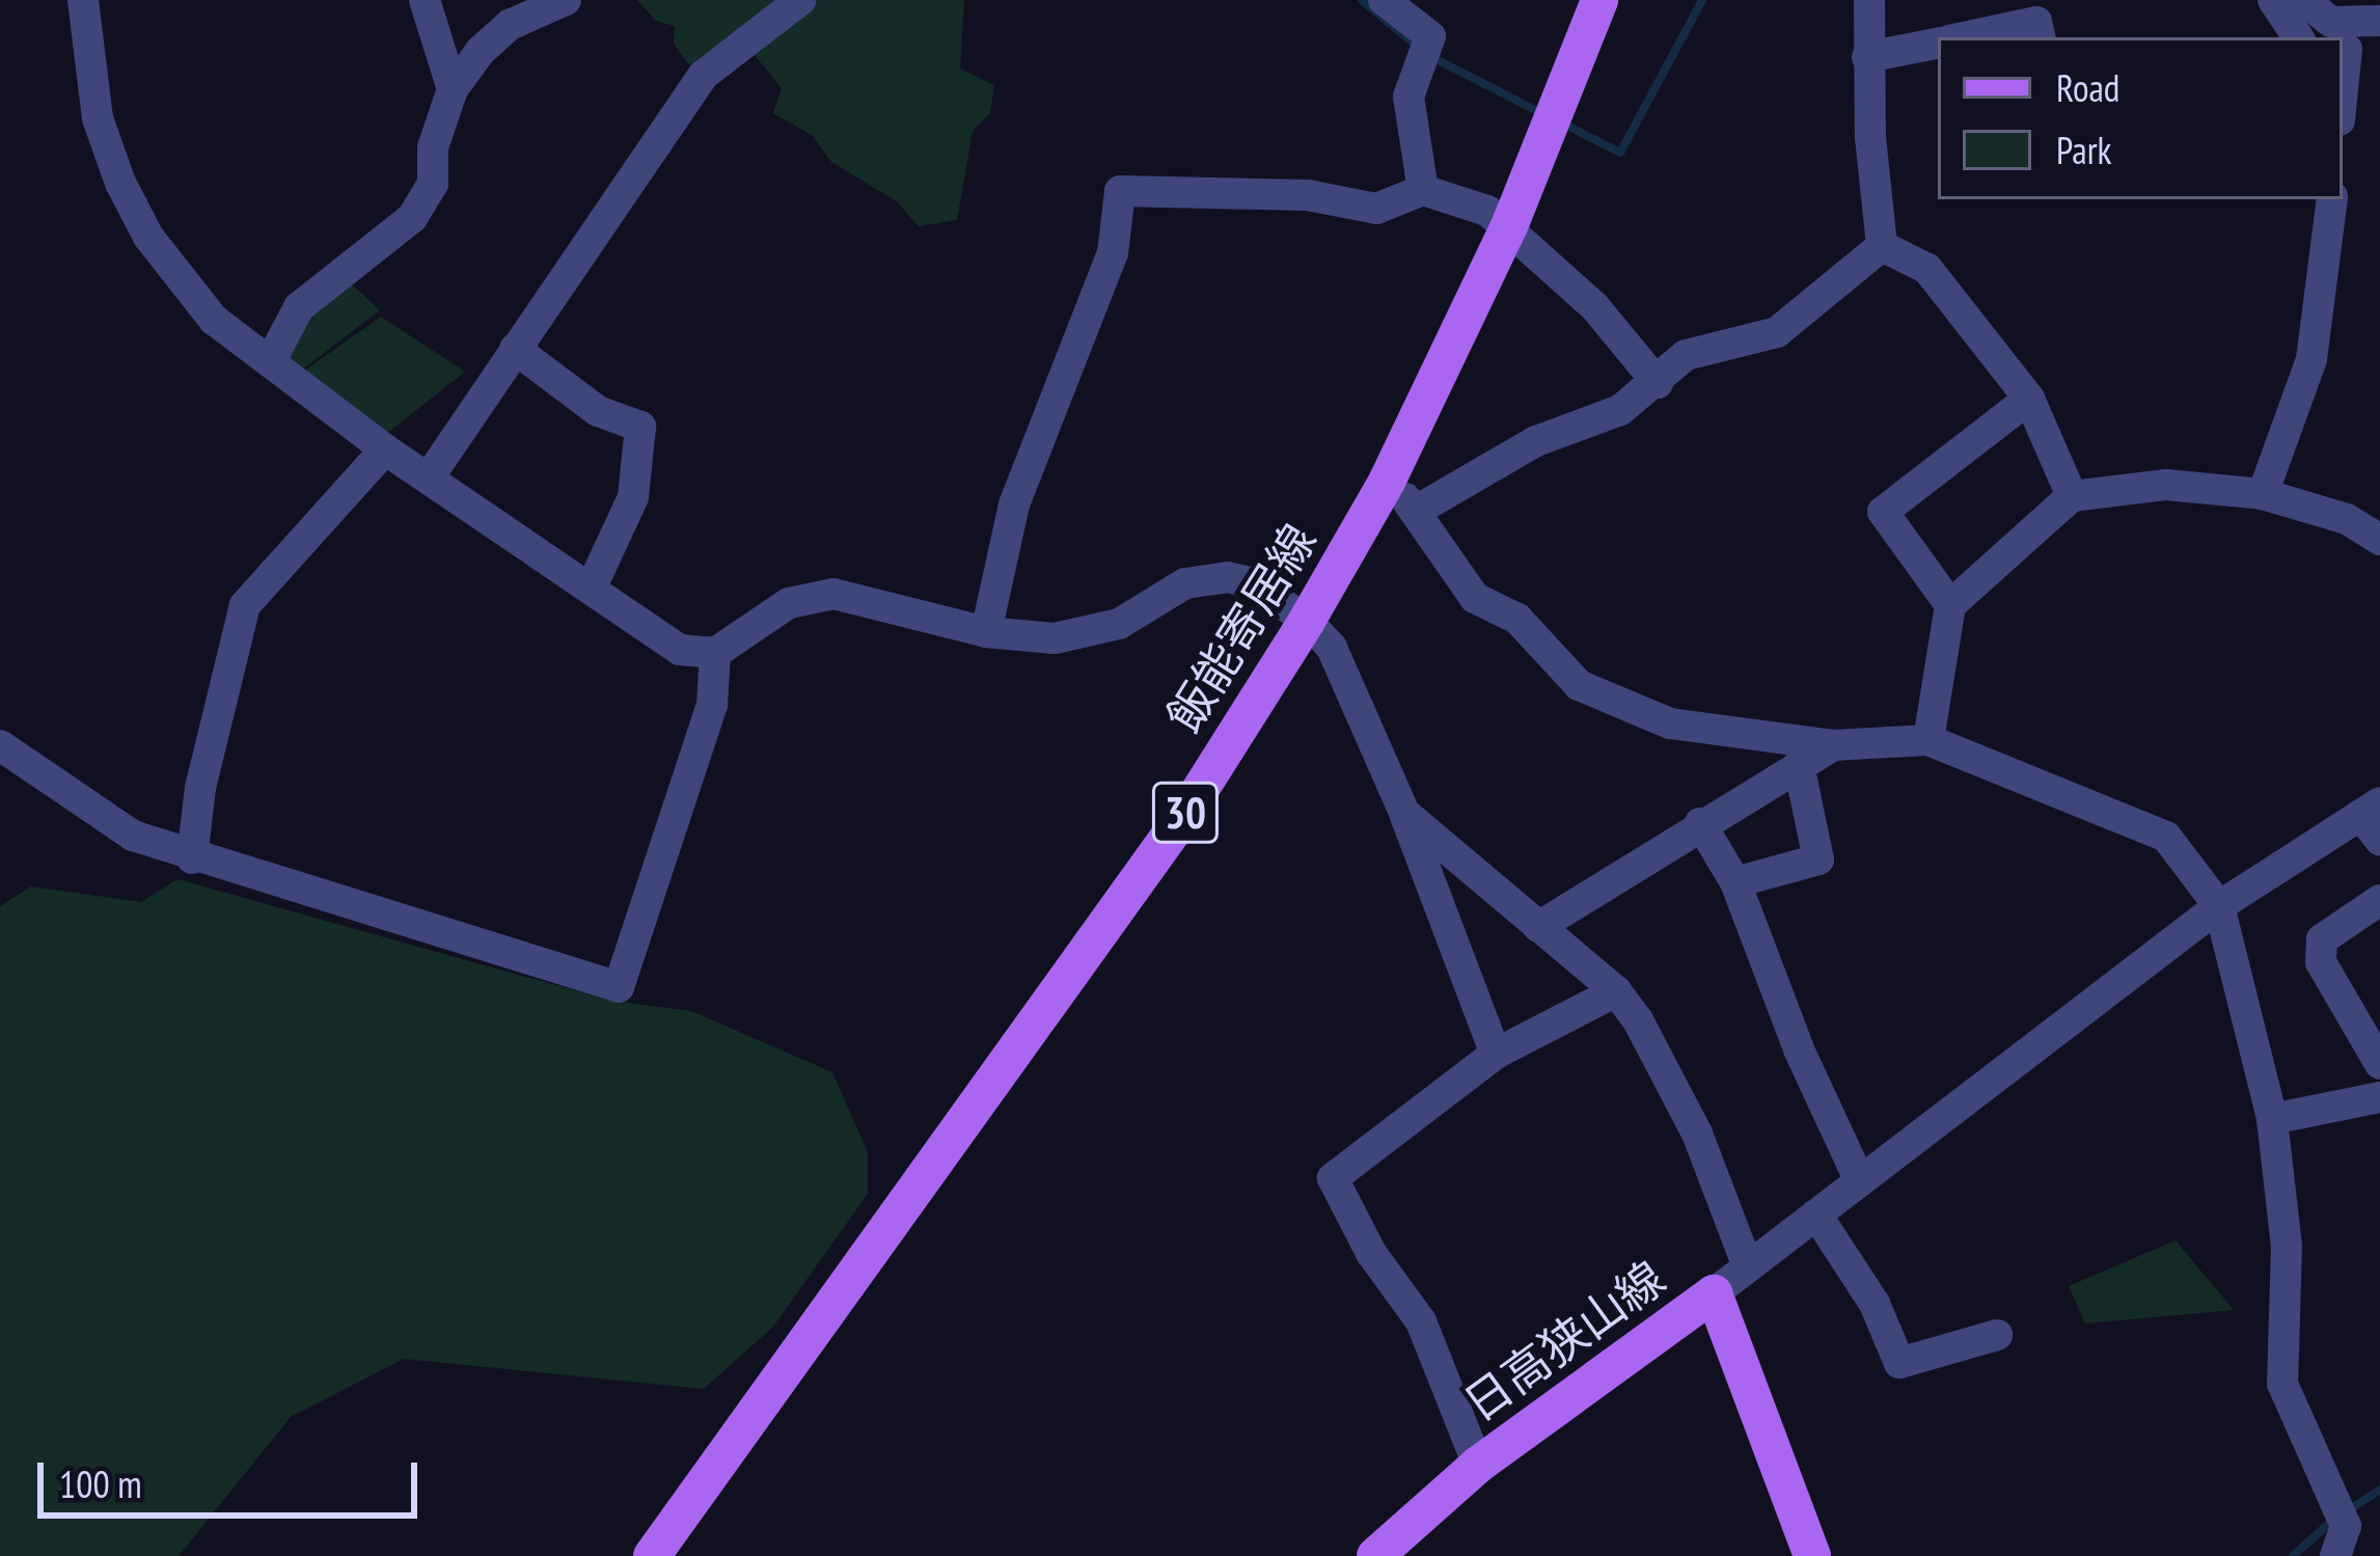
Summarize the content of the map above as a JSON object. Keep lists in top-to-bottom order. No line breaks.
{"streets":{"main road":["飯能寄居線","30","日高狭山線"]},"legend":["Road","Park"],"scale_bar":"100 m"}
